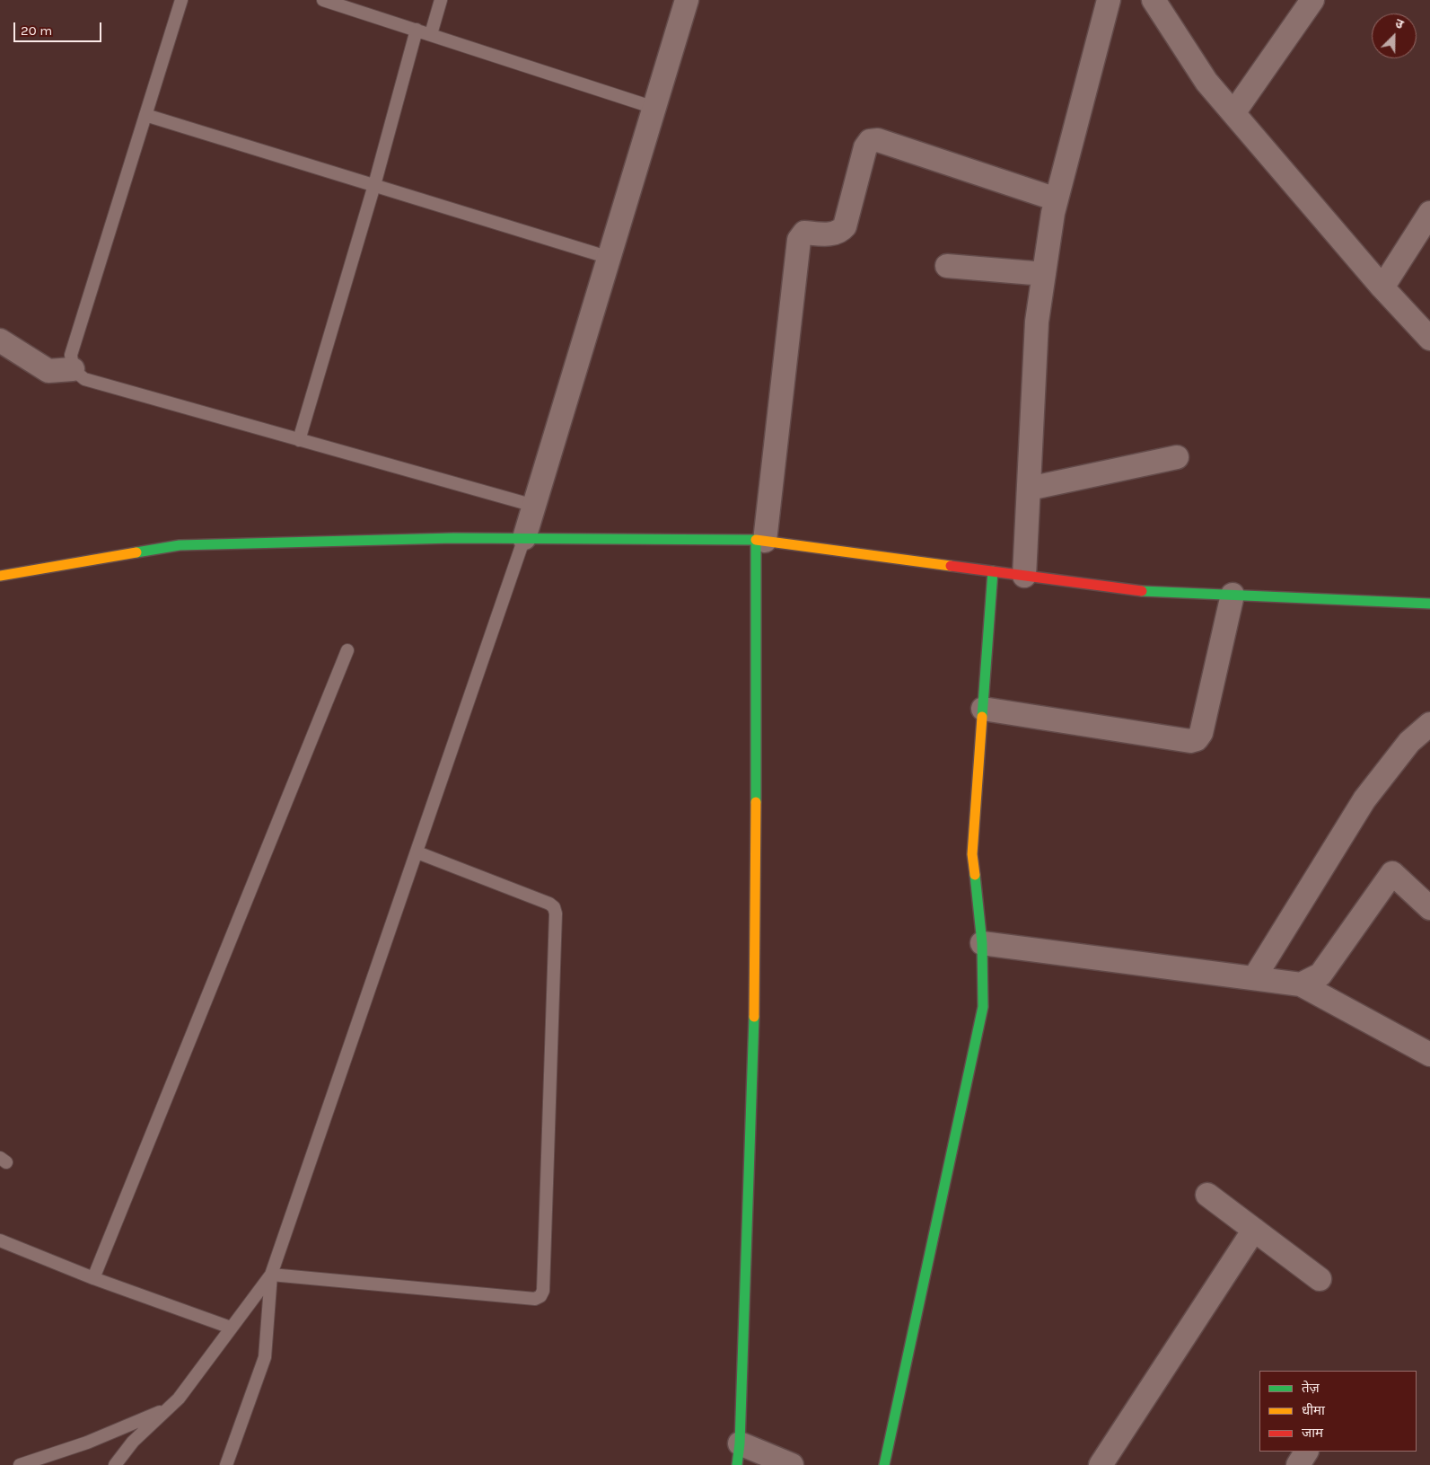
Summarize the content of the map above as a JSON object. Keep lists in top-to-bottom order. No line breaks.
{"legend":["तेज़","धीमा","जाम"],"scale_bar":"20 m","north":"top right"}
